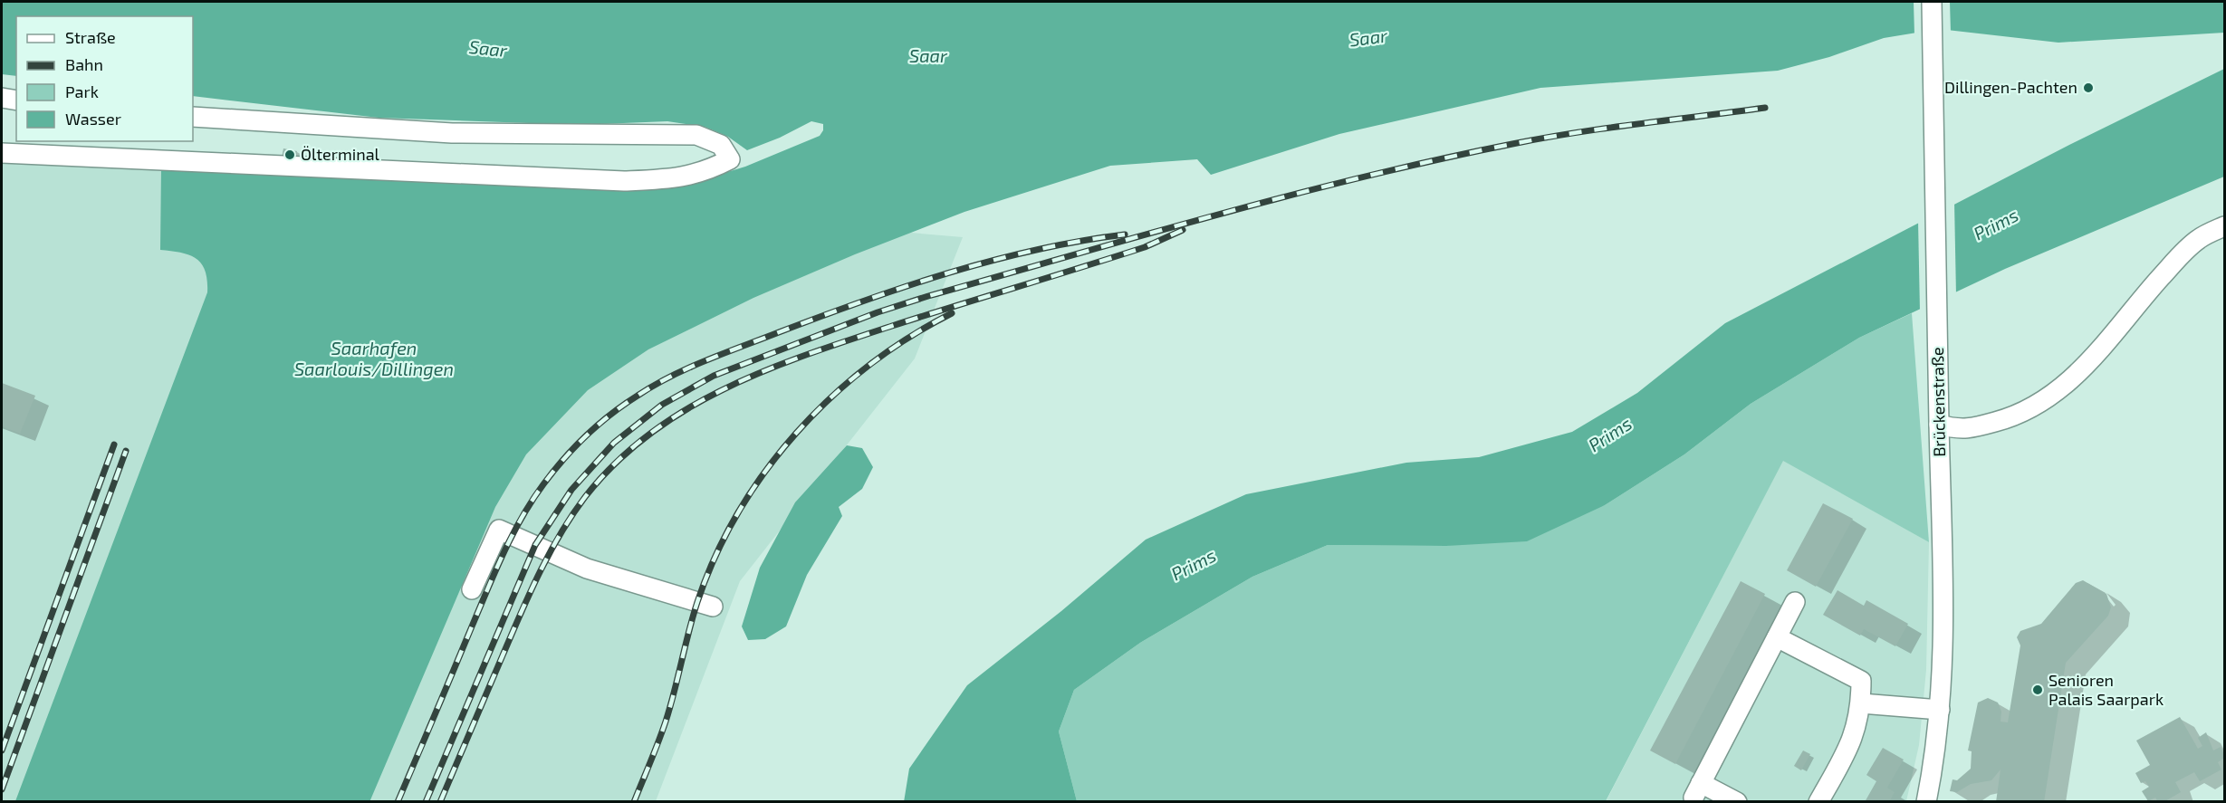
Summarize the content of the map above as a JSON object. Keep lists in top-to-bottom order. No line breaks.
{"streets":{"street":["Brückenstraße"]},"water":["Saar","Prims","Saarhafen Saarlouis/Dillingen"],"places":["Dillingen-Pachten","Ölterminal","Senioren Palais Saarpark"],"legend":["Straße","Bahn","Park","Wasser"]}
